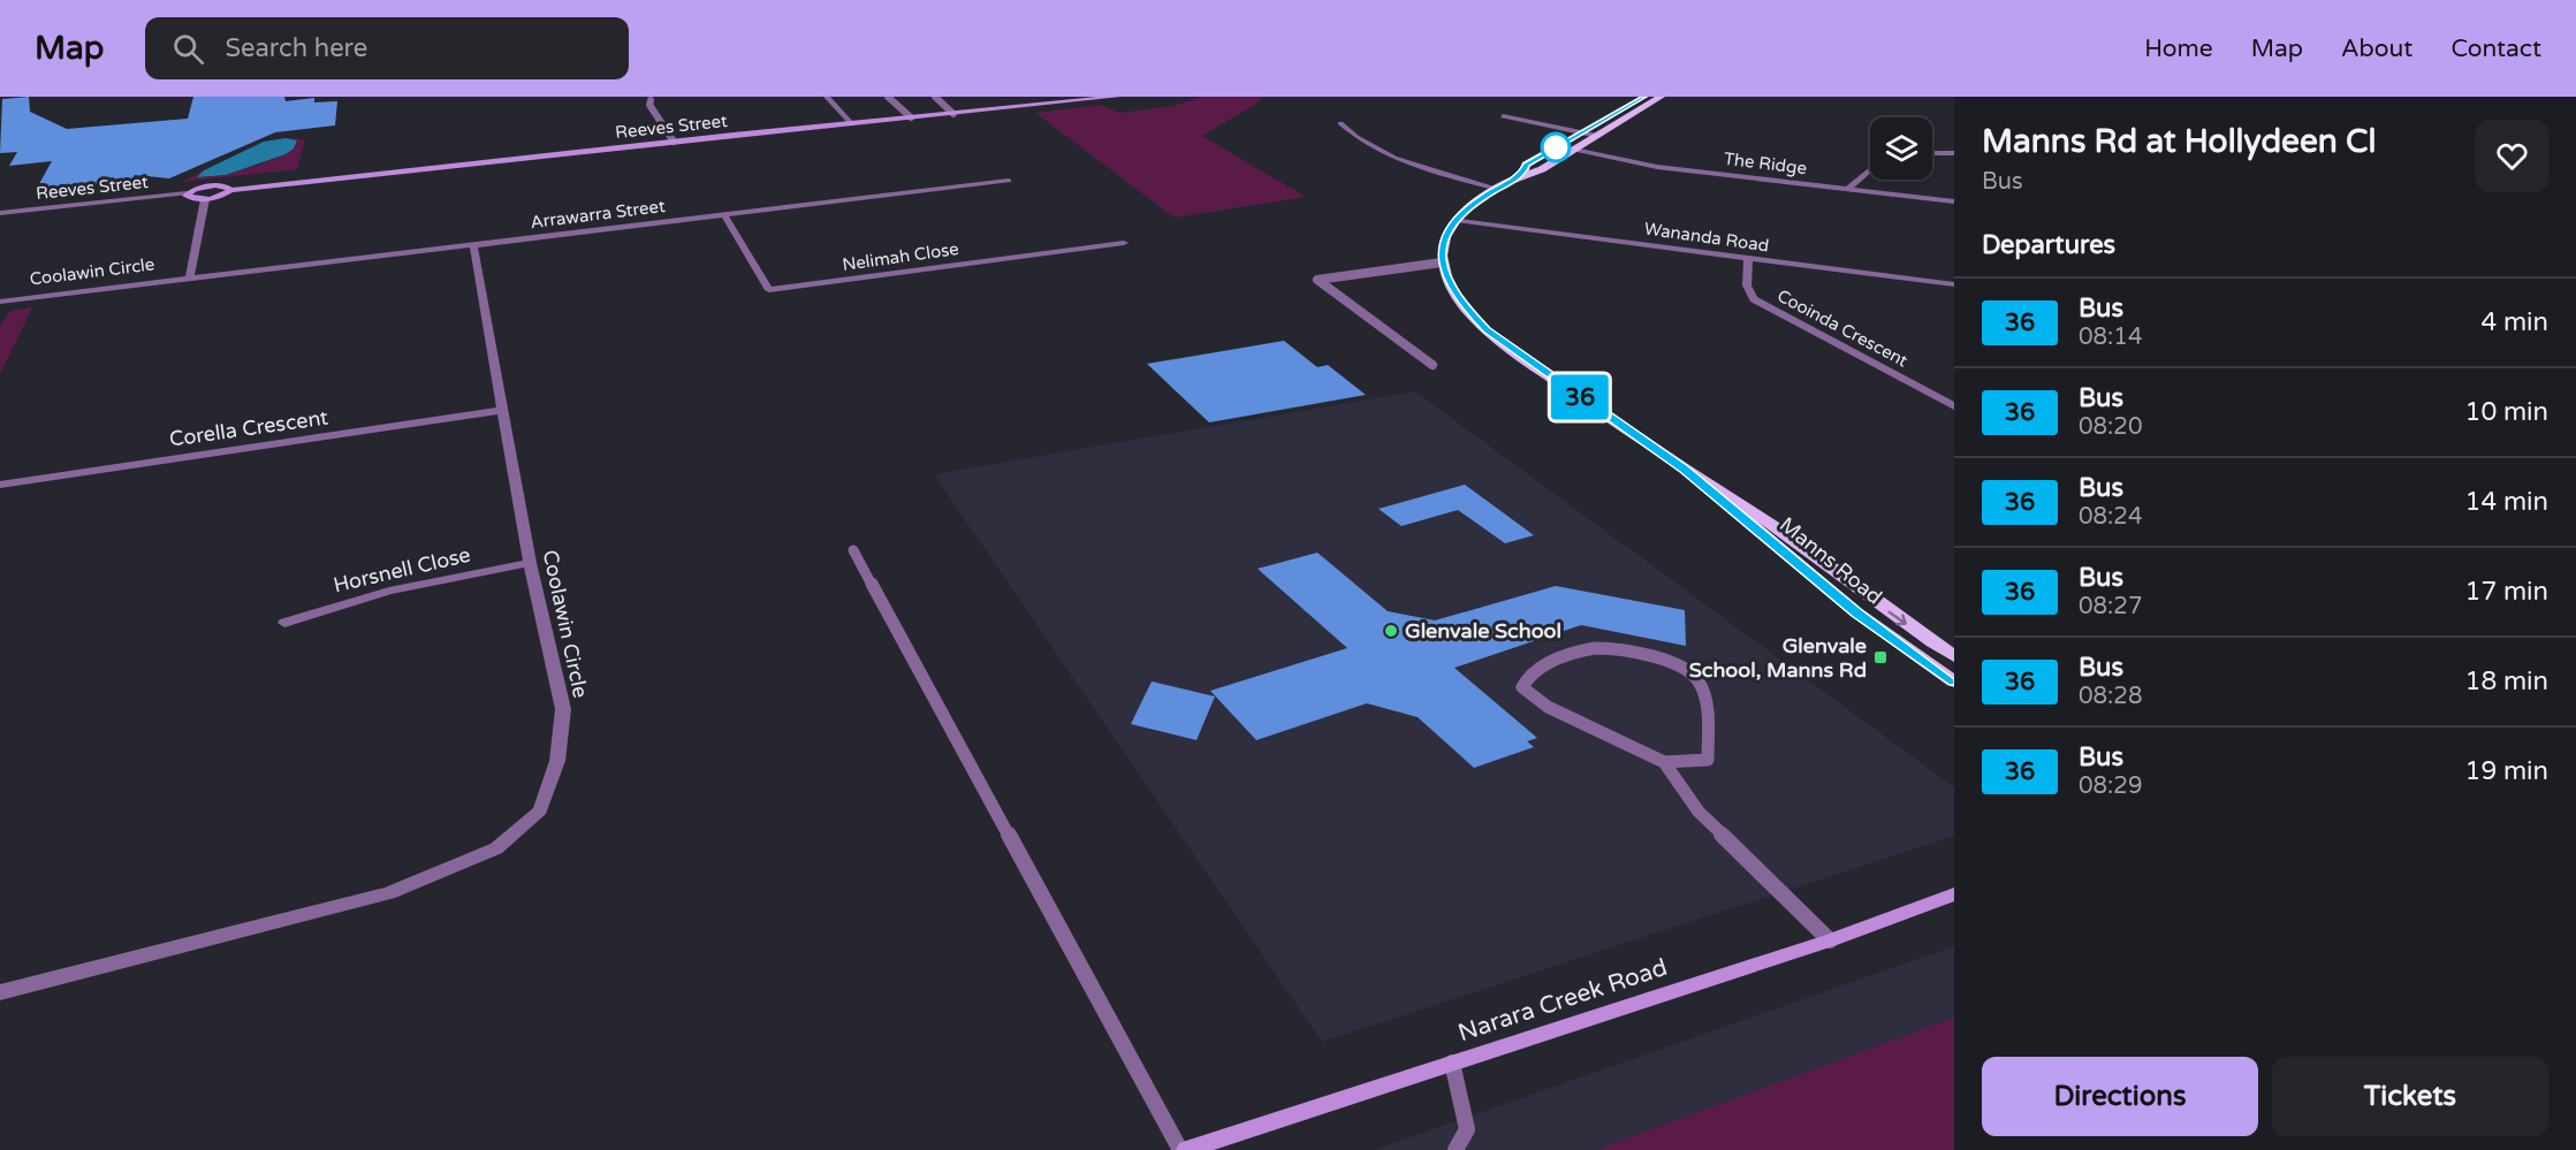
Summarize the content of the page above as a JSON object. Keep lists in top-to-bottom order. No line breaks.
{"streets":{"main road":["Manns Road"],"street":["Reeves Street","The Ridge","Arrawarra Street","Wananda Road","Nelimah Close","Coolawin Circle","Cooinda Crescent","Corella Crescent","Horsnell Close","Narara Creek Road"]},"crossings":[["Arrawarra Street","Nelimah Close"],["Arrawarra Street","Coolawin Circle"],["Wananda Road","Cooinda Crescent"],["Coolawin Circle","Corella Crescent"],["Coolawin Circle","Horsnell Close"]],"places":{"other":["Glenvale School"],"transit":["Glenvale School, Manns Rd"]},"lines":["bus line 36"],"page":{"header":"Map","search":"Search here","nav":["Home","Map","About","Contact"],"on_map":"36","heading":[["Manns Rd at Hollydeen Cl","Bus"],"Departures"],"list":[{"mark":"36","name":"Bus","note":"08:14","value":"4 min"},{"mark":"36","name":"Bus","note":"08:20","value":"10 min"},{"mark":"36","name":"Bus","note":"08:24","value":"14 min"},{"mark":"36","name":"Bus","note":"08:27","value":"17 min"},{"mark":"36","name":"Bus","note":"08:28","value":"18 min"},{"mark":"36","name":"Bus","note":"08:29","value":"19 min"}],"buttons":["Directions","Tickets"]}}
